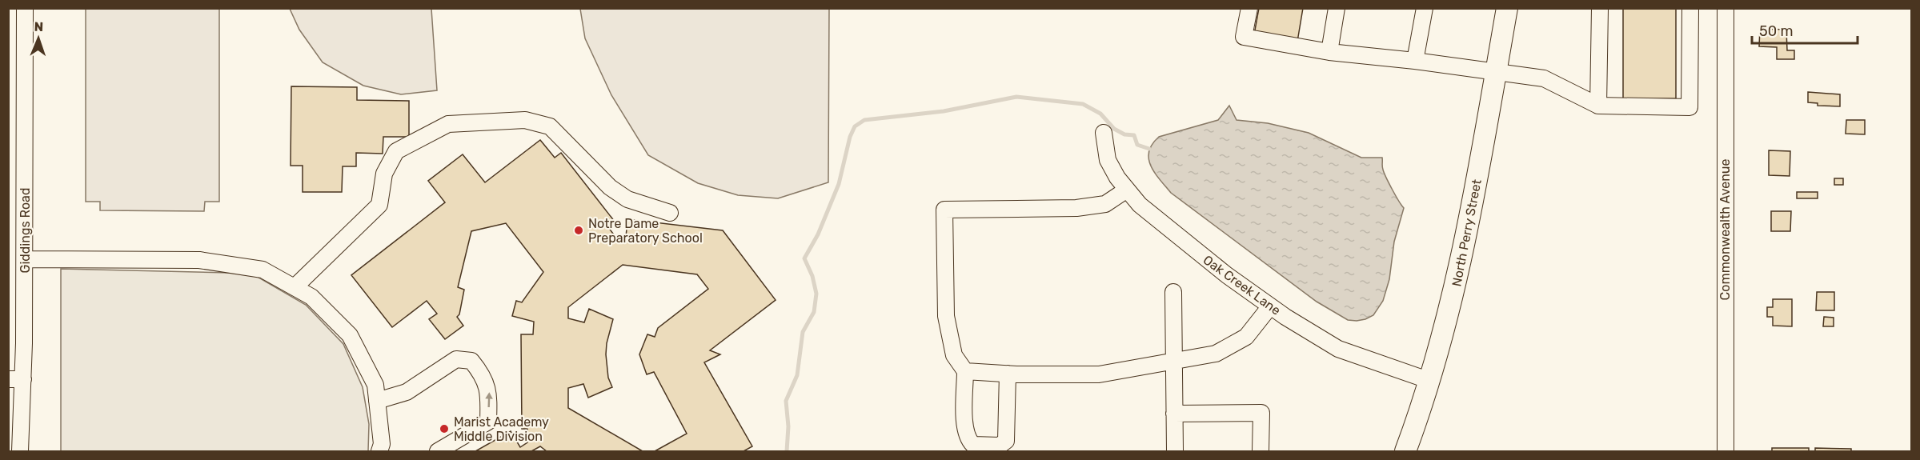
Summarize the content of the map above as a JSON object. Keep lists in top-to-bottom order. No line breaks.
{"streets":{"main road":["North Perry Street"],"street":["Commonwealth Avenue","Giddings Road","Oak Creek Lane"]},"crossings":[["North Perry Street","Oak Creek Lane"]],"places":["Notre Dame Preparatory School","Marist Academy Middle Division"],"scale_bar":"50 m","north":"top"}
